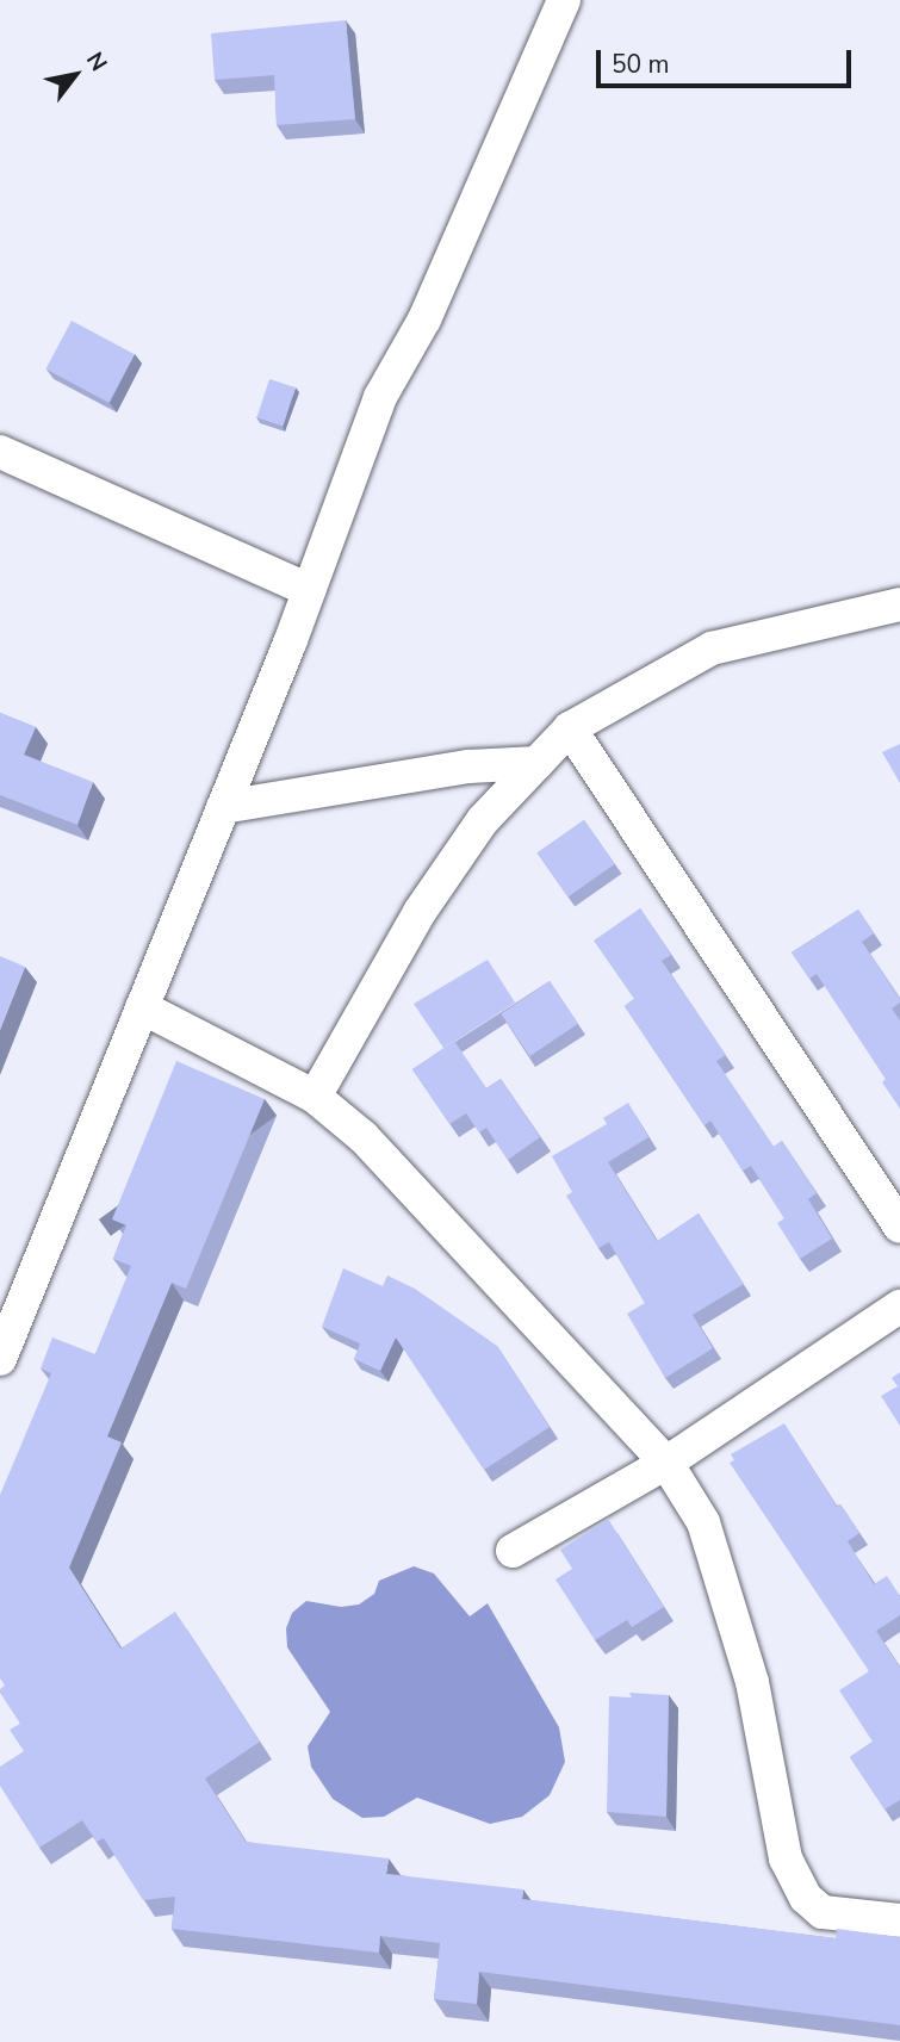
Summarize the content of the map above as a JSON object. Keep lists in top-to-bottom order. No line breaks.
{"scale_bar":"50 m","north":"top right"}
